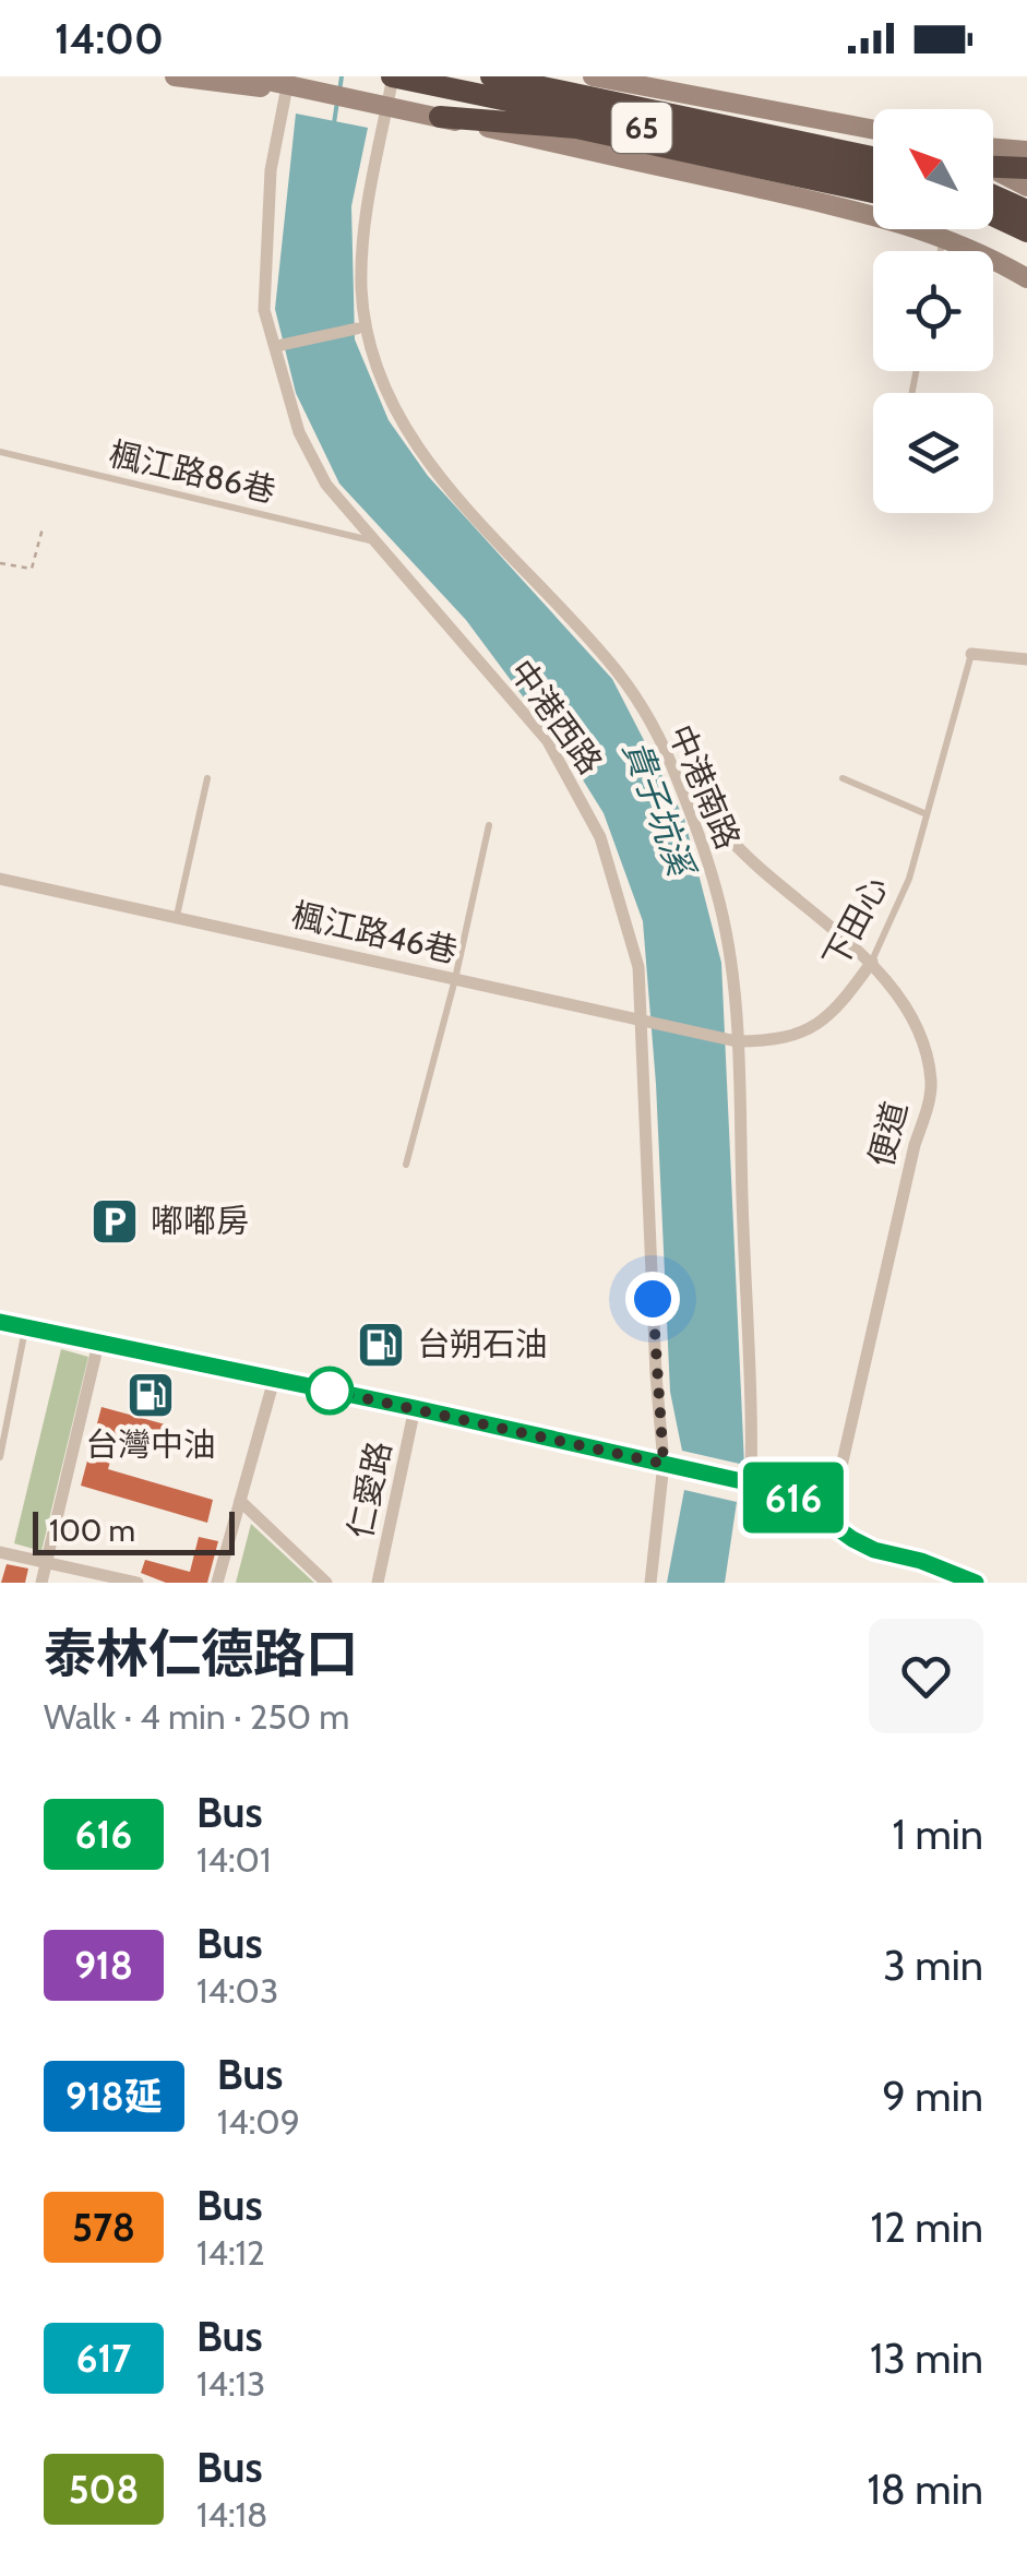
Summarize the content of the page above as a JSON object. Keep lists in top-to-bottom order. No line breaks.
{"streets":{"highway":["65"],"street":["中港西路","中港南路","下田心","楓江路46巷","便道","仁愛路"],"lane":["楓江路86巷"]},"crossings":[["65","中港南路"],["楓江路86巷","中港西路"],["中港西路","楓江路46巷"],["中港南路","下田心"],["中港南路","楓江路46巷"],["中港南路","便道"],["下田心","楓江路46巷"],["下田心","便道"]],"water":["貴子坑溪"],"places":{"parking":["嘟嘟房"],"fuel station":["台朔石油","台灣中油"]},"lines":["bus line 616"],"scale_bar":"100 m","north":"top left","page":{"status":"14:00","on_map":"616","scale":"100 m","heading":["泰林仁德路口","Walk · 4 min · 250 m"],"list":[{"mark":"616","name":"Bus","note":"14:01","value":"1 min"},{"mark":"918","name":"Bus","note":"14:03","value":"3 min"},{"mark":"918延","name":"Bus","note":"14:09","value":"9 min"},{"mark":"578","name":"Bus","note":"14:12","value":"12 min"},{"mark":"617","name":"Bus","note":"14:13","value":"13 min"},{"mark":"508","name":"Bus","note":"14:18","value":"18 min"}]}}
